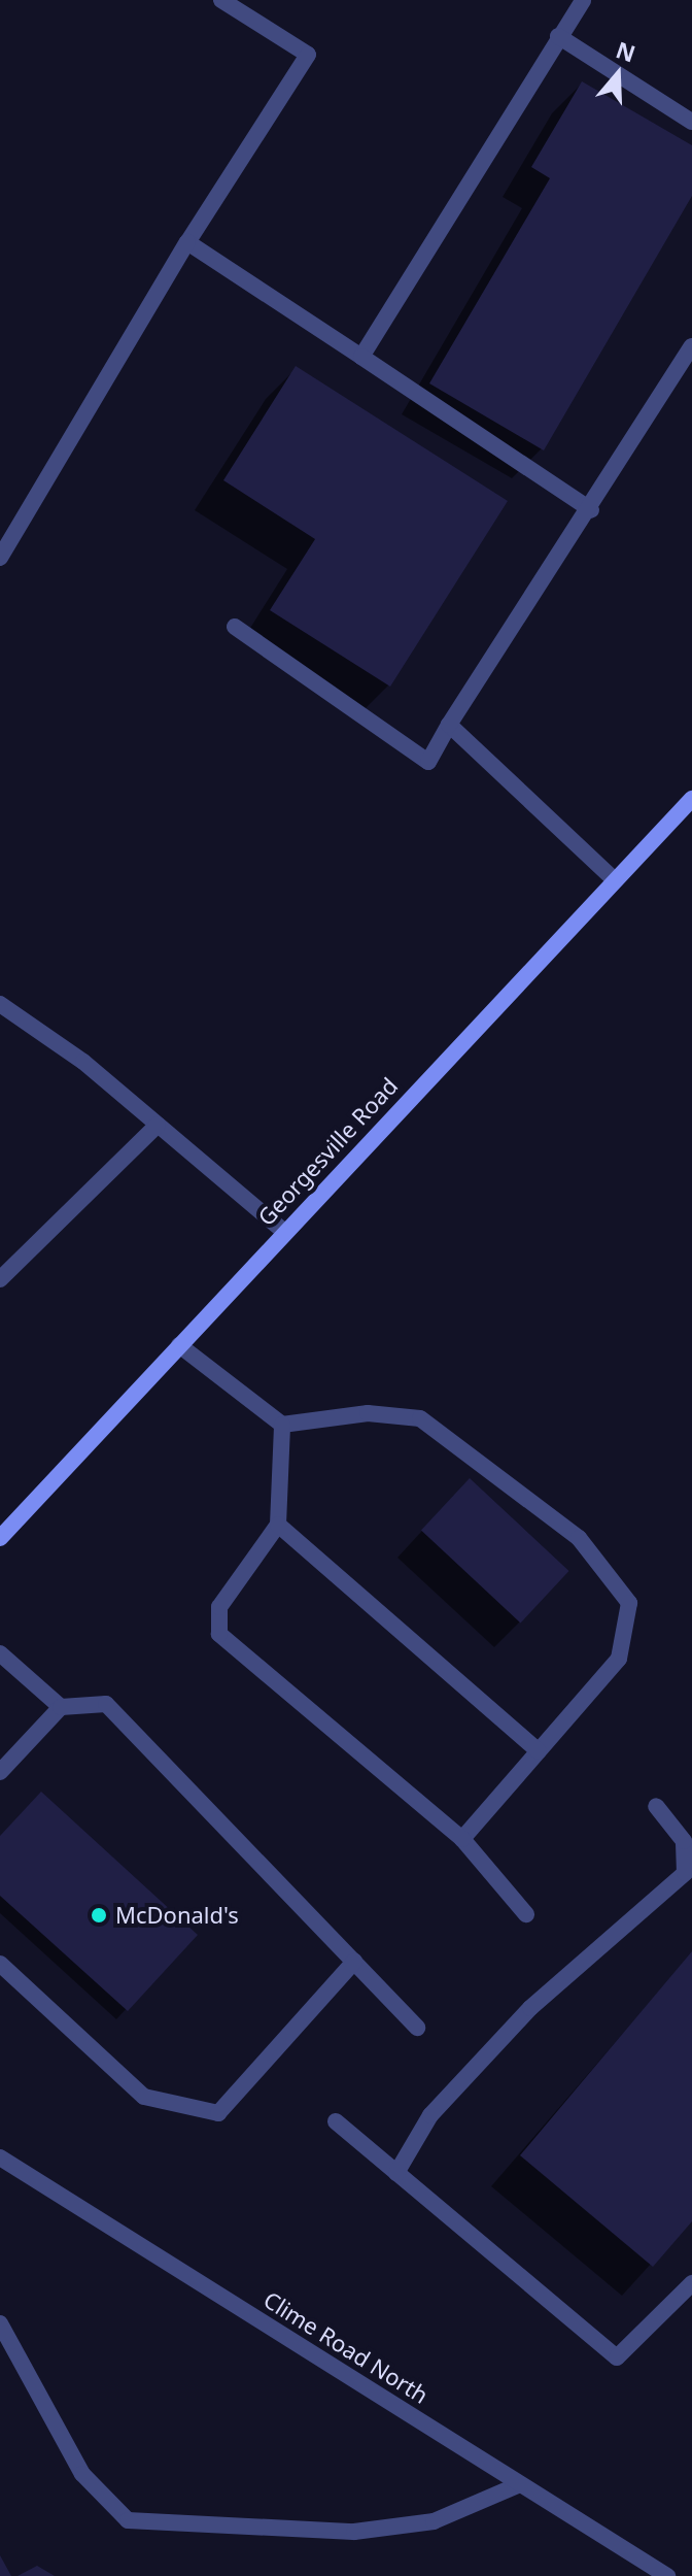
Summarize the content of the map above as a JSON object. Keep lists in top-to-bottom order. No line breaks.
{"streets":{"main road":["Georgesville Road"],"street":["Clime Road North"]},"places":["McDonald's"],"north":"top"}
